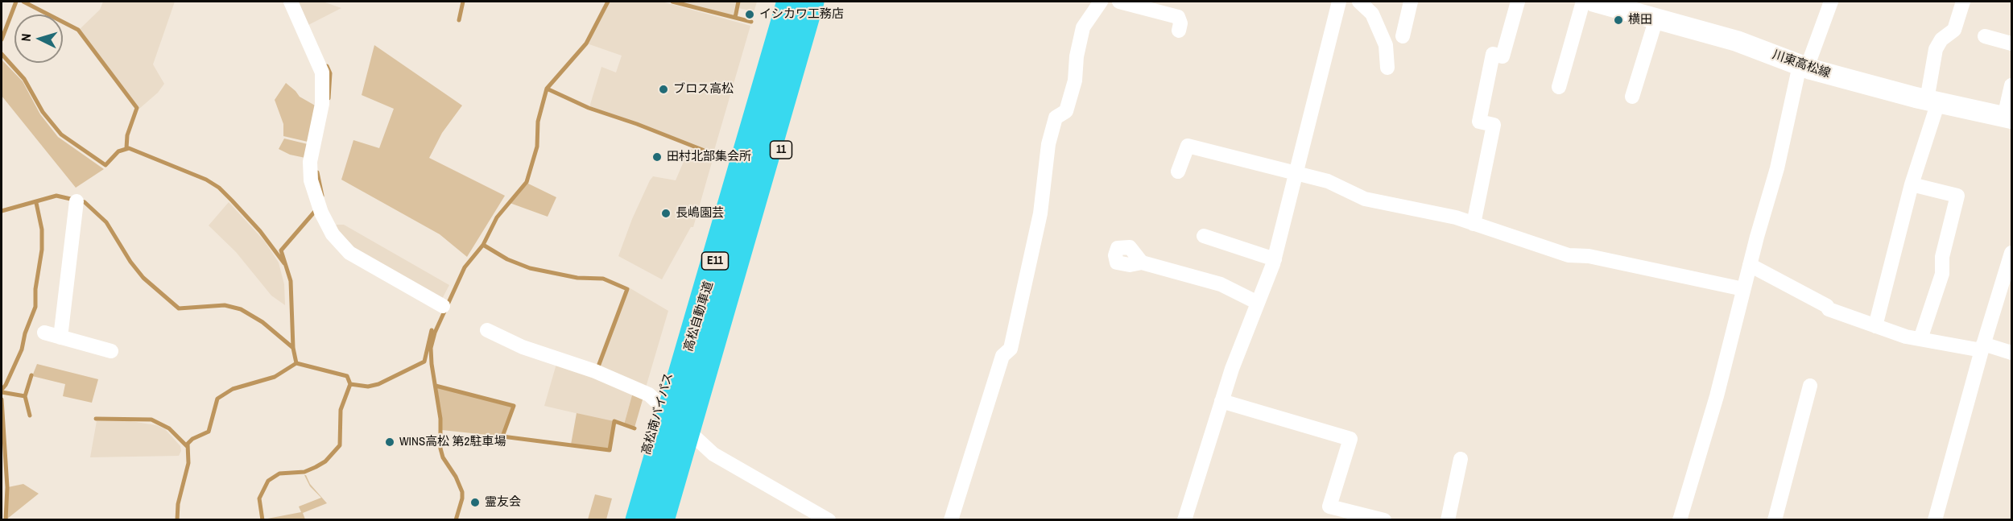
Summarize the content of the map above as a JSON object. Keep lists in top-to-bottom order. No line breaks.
{"streets":{"highway":["11","E11","高松自動車道","高松南バイパス"],"main road":["川東高松線"]},"places":["イシカワ工務店","横田","ブロス高松","田村北部集会所","長嶋園芸","WINS高松 第2駐車場","霊友会"],"north":"left"}
